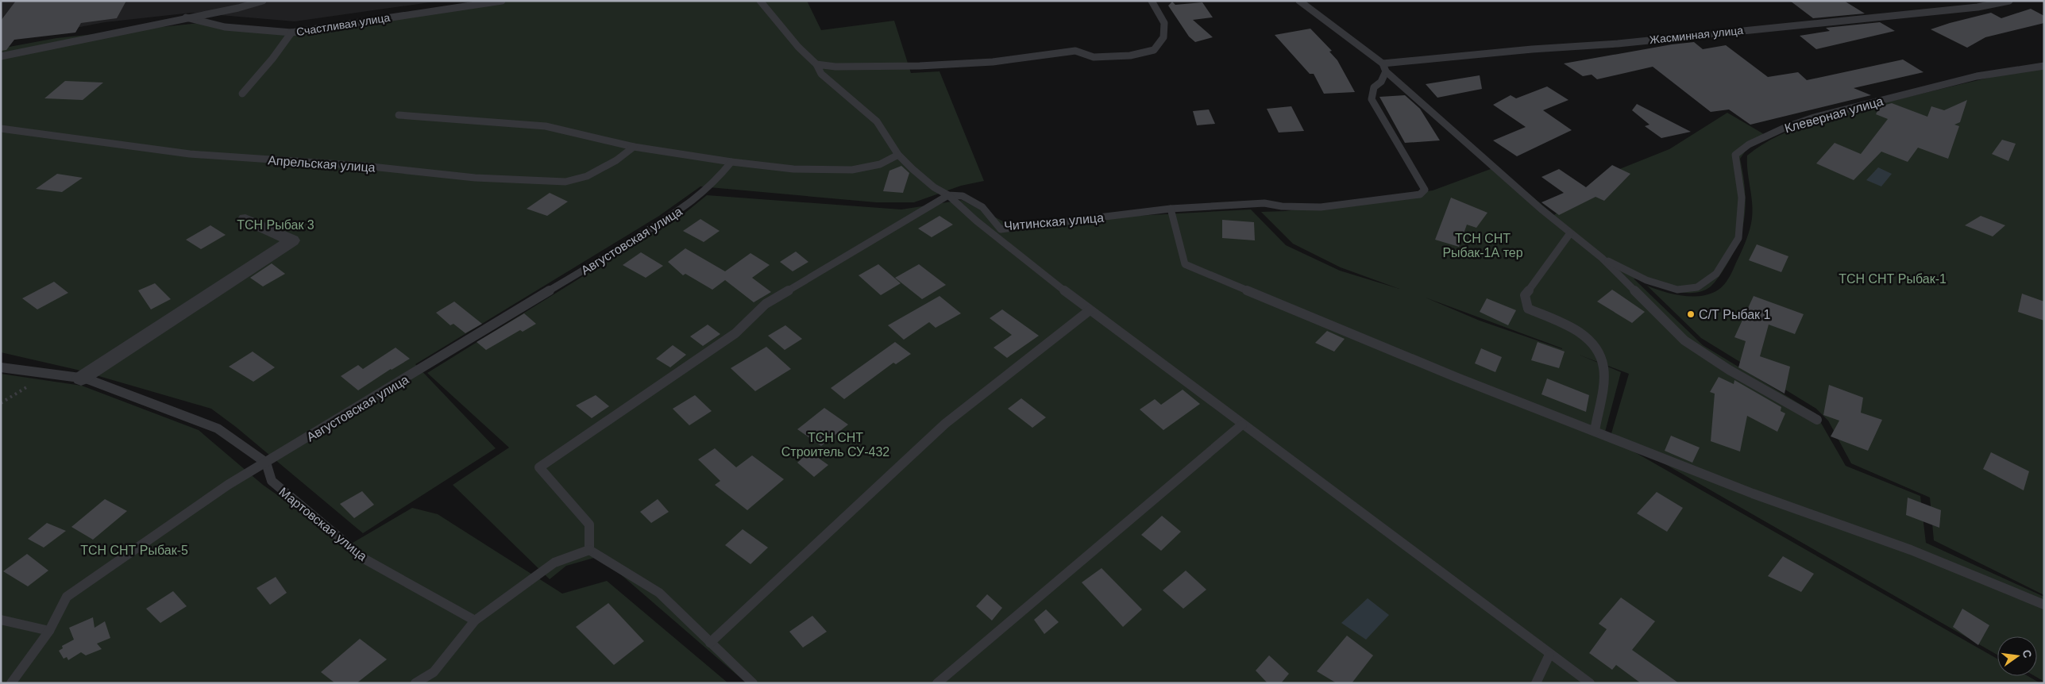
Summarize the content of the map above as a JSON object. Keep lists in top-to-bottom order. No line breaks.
{"streets":{"lane":["Счастливая улица","Жасминная улица","Клеверная улица","Апрельская улица","Читинская улица","Августовская улица","Мартовская улица"]},"crossings":[["Августовская улица","Мартовская улица"]],"parks":["ТСН Рыбак 3","ТСН СНТ Рыбак-1А тер","ТСН СНТ Рыбак-1","ТСН СНТ Строитель СУ-432","ТСН СНТ Рыбак-5"],"places":["С/Т Рыбак 1"],"north":"right"}
